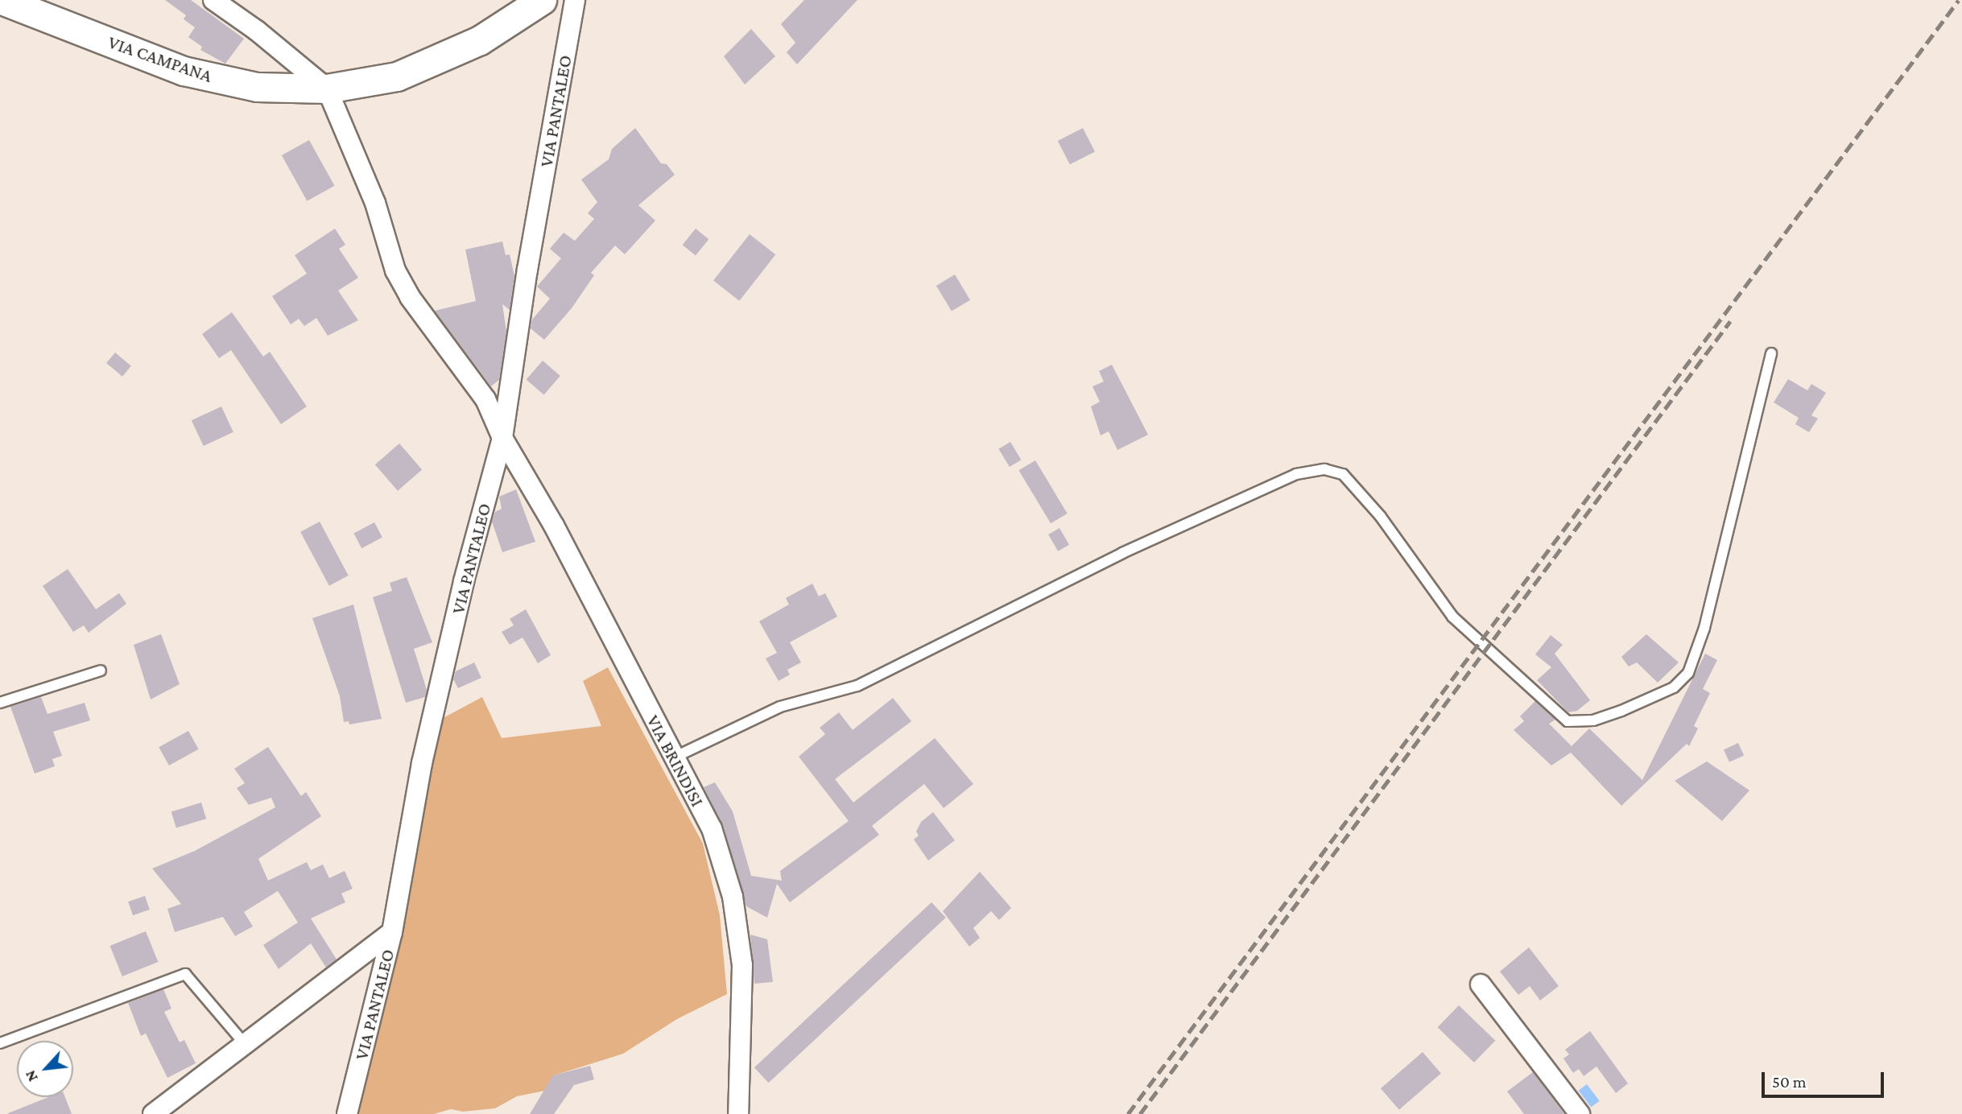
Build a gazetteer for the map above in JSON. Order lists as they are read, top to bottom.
{
  "streets": {
    "main road": ["VIA CAMPANA"],
    "street": ["VIA PANTALEO", "VIA BRINDISI"]
  },
  "crossings": [
    ["VIA CAMPANA", "VIA BRINDISI"],
    ["VIA PANTALEO", "VIA BRINDISI"]
  ],
  "scale_bar": "50 m",
  "north": "bottom left"
}
